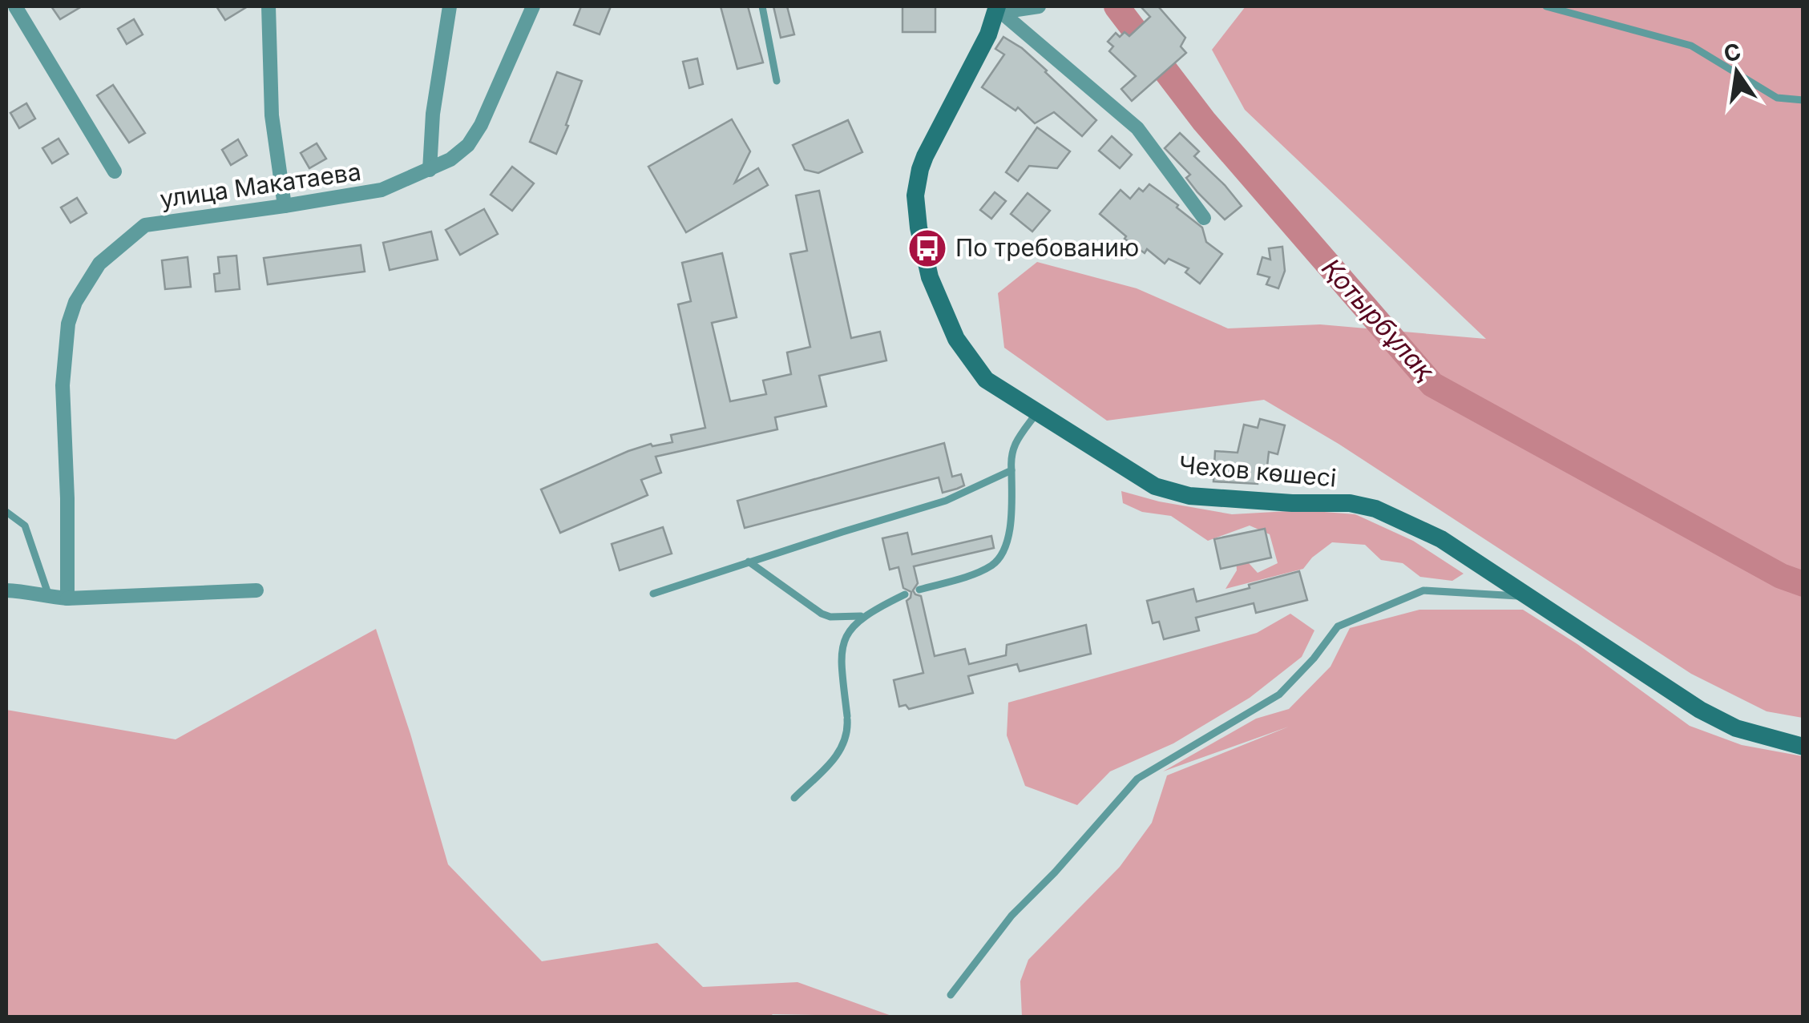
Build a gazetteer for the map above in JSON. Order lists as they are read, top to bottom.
{
  "streets": {
    "main road": ["Чехов көшесі"],
    "street": ["улица Макатаева"]
  },
  "water": ["Қотырбұлақ"],
  "places": {
    "bus stop": ["По требованию"]
  },
  "north": "top"
}
